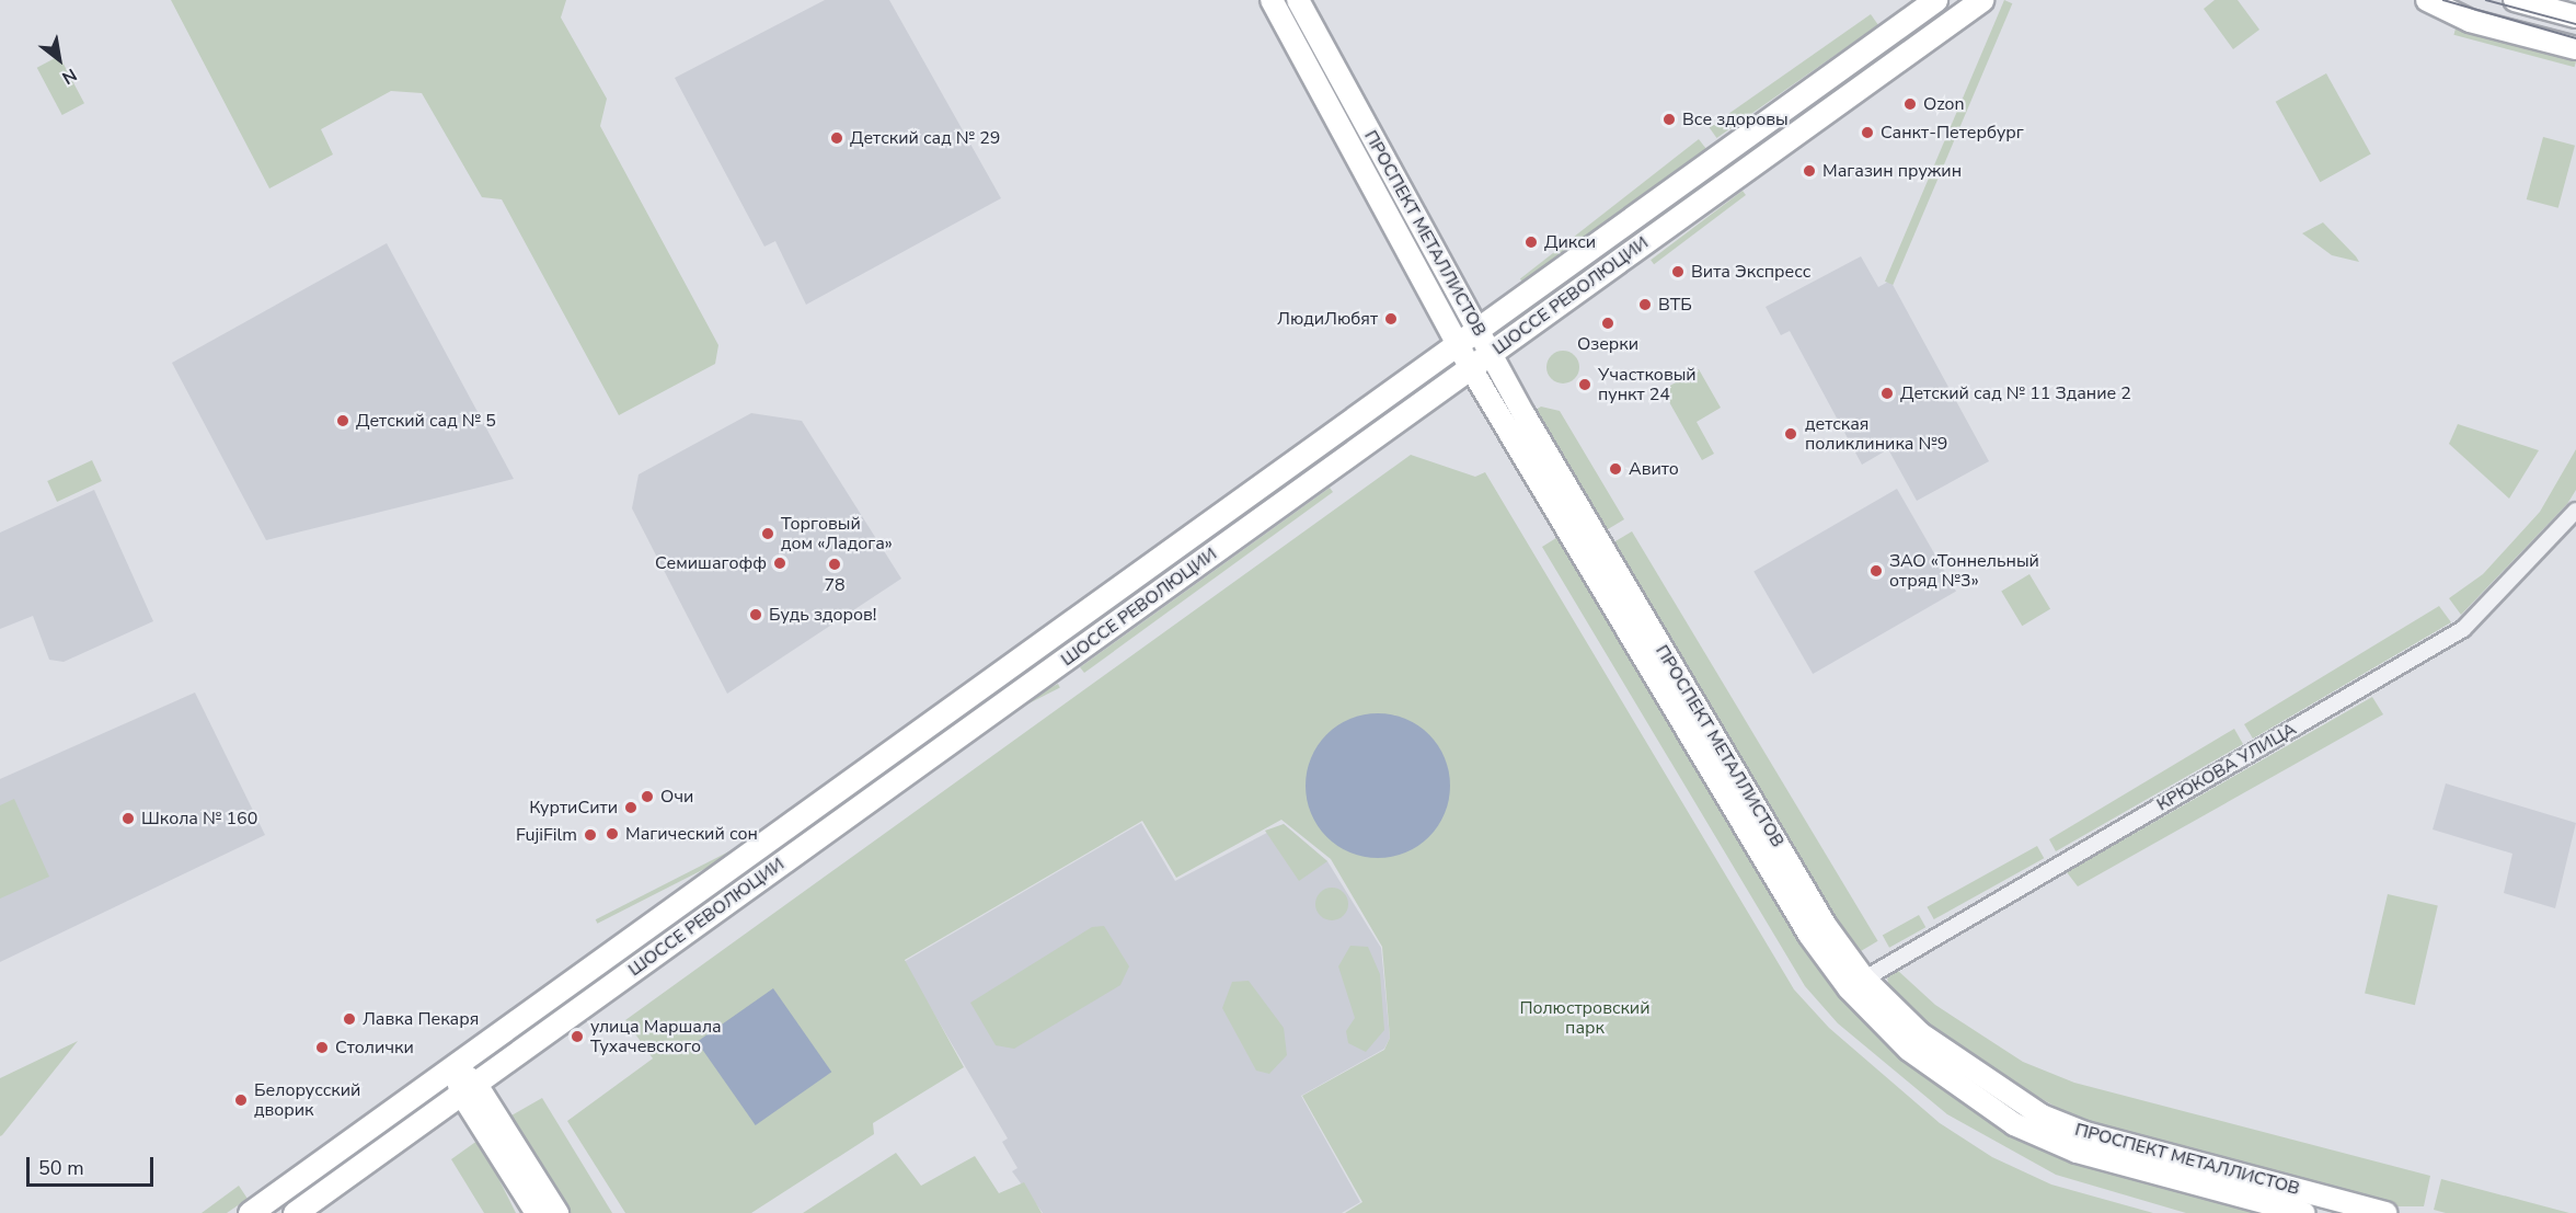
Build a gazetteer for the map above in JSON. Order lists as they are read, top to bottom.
{
  "streets": {
    "main road": ["ШОССЕ РЕВОЛЮЦИИ"],
    "street": ["ПРОСПЕКТ МЕТАЛЛИСТОВ", "КРЮКОВА УЛИЦА"]
  },
  "crossings": [
    ["ПРОСПЕКТ МЕТАЛЛИСТОВ", "ШОССЕ РЕВОЛЮЦИИ"],
    ["ПРОСПЕКТ МЕТАЛЛИСТОВ", "КРЮКОВА УЛИЦА"]
  ],
  "parks": ["Полюстровский парк"],
  "places": [
    "Ozon",
    "Все здоровы",
    "Санкт-Петербург",
    "Детский сад № 29",
    "Магазин пружин",
    "Дикси",
    "Вита Экспресс",
    "ВТБ",
    "ЛюдиЛюбят",
    "Озерки",
    "Участковый пункт 24",
    "Детский сад № 11 Здание 2",
    "Детский сад № 5",
    "детская поликлиника №9",
    "Авито",
    "Торговый дом «Ладога»",
    "Семишагофф",
    "78",
    "ЗАО «Тоннельный отряд №3»",
    "Будь здоров!",
    "Очи",
    "КуртиСити",
    "Школа № 160",
    "Магический сон",
    "FujiFilm",
    "Лавка Пекаря",
    "улица Маршала Тухачевского",
    "Столички",
    "Белорусский дворик"
  ],
  "scale_bar": "50 m",
  "north": "bottom right"
}
